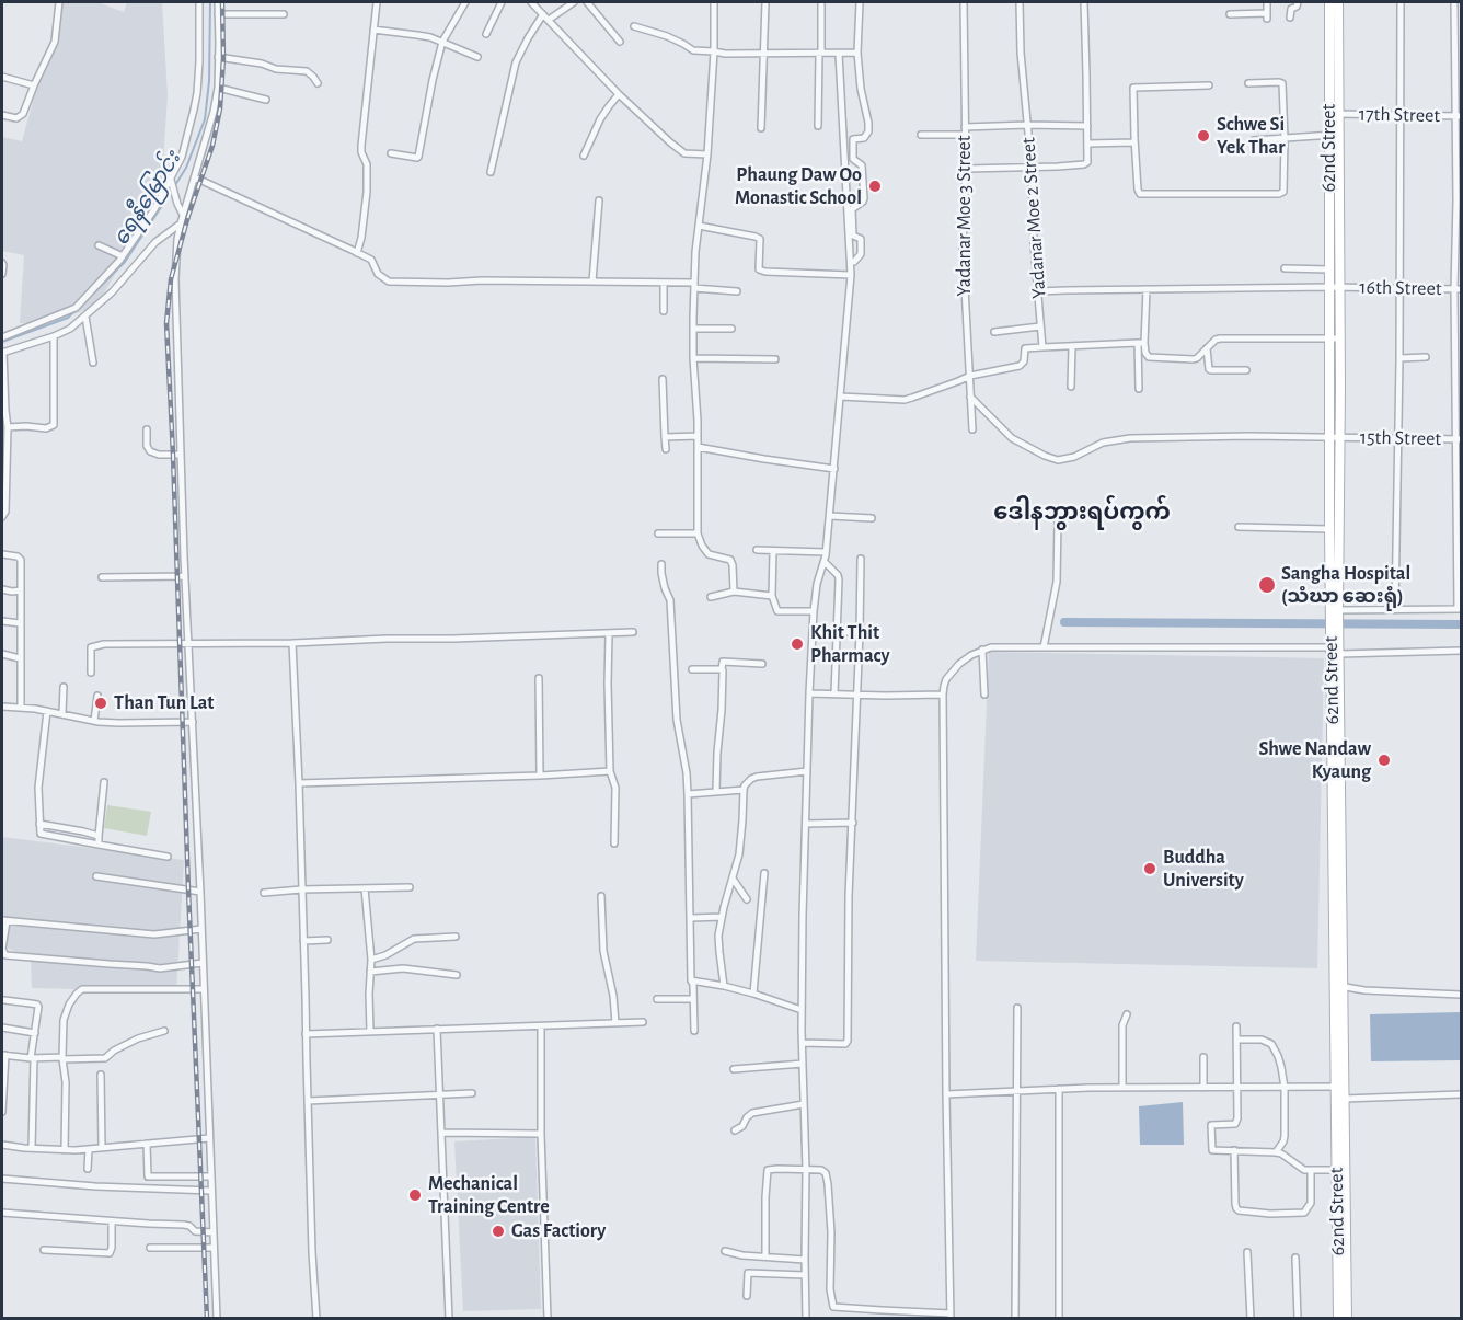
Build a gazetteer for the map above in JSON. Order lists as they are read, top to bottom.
{
  "streets": {
    "main road": ["62nd Street"],
    "street": [
      "17th Street",
      "Yadanar Moe 3 Street",
      "Yadanar Moe 2 Street",
      "16th Street",
      "15th Street"
    ]
  },
  "crossings": [
    ["17th Street", "62nd Street"],
    ["62nd Street", "16th Street"],
    ["62nd Street", "15th Street"],
    ["Yadanar Moe 2 Street", "16th Street"]
  ],
  "districts": ["ဒေါနဘွားရပ်ကွက်"],
  "water": ["ရေနီမြောင်း"],
  "places": [
    "Schwe Si Yek Thar",
    "Phaung Daw Oo Monastic School",
    "Sangha Hospital (သံဃာ ဆေးရုံ)",
    "Khit Thit Pharmacy",
    "Than Tun Lat",
    "Shwe Nandaw Kyaung",
    "Buddha University",
    "Mechanical Training Centre",
    "Gas Factiory"
  ]
}
